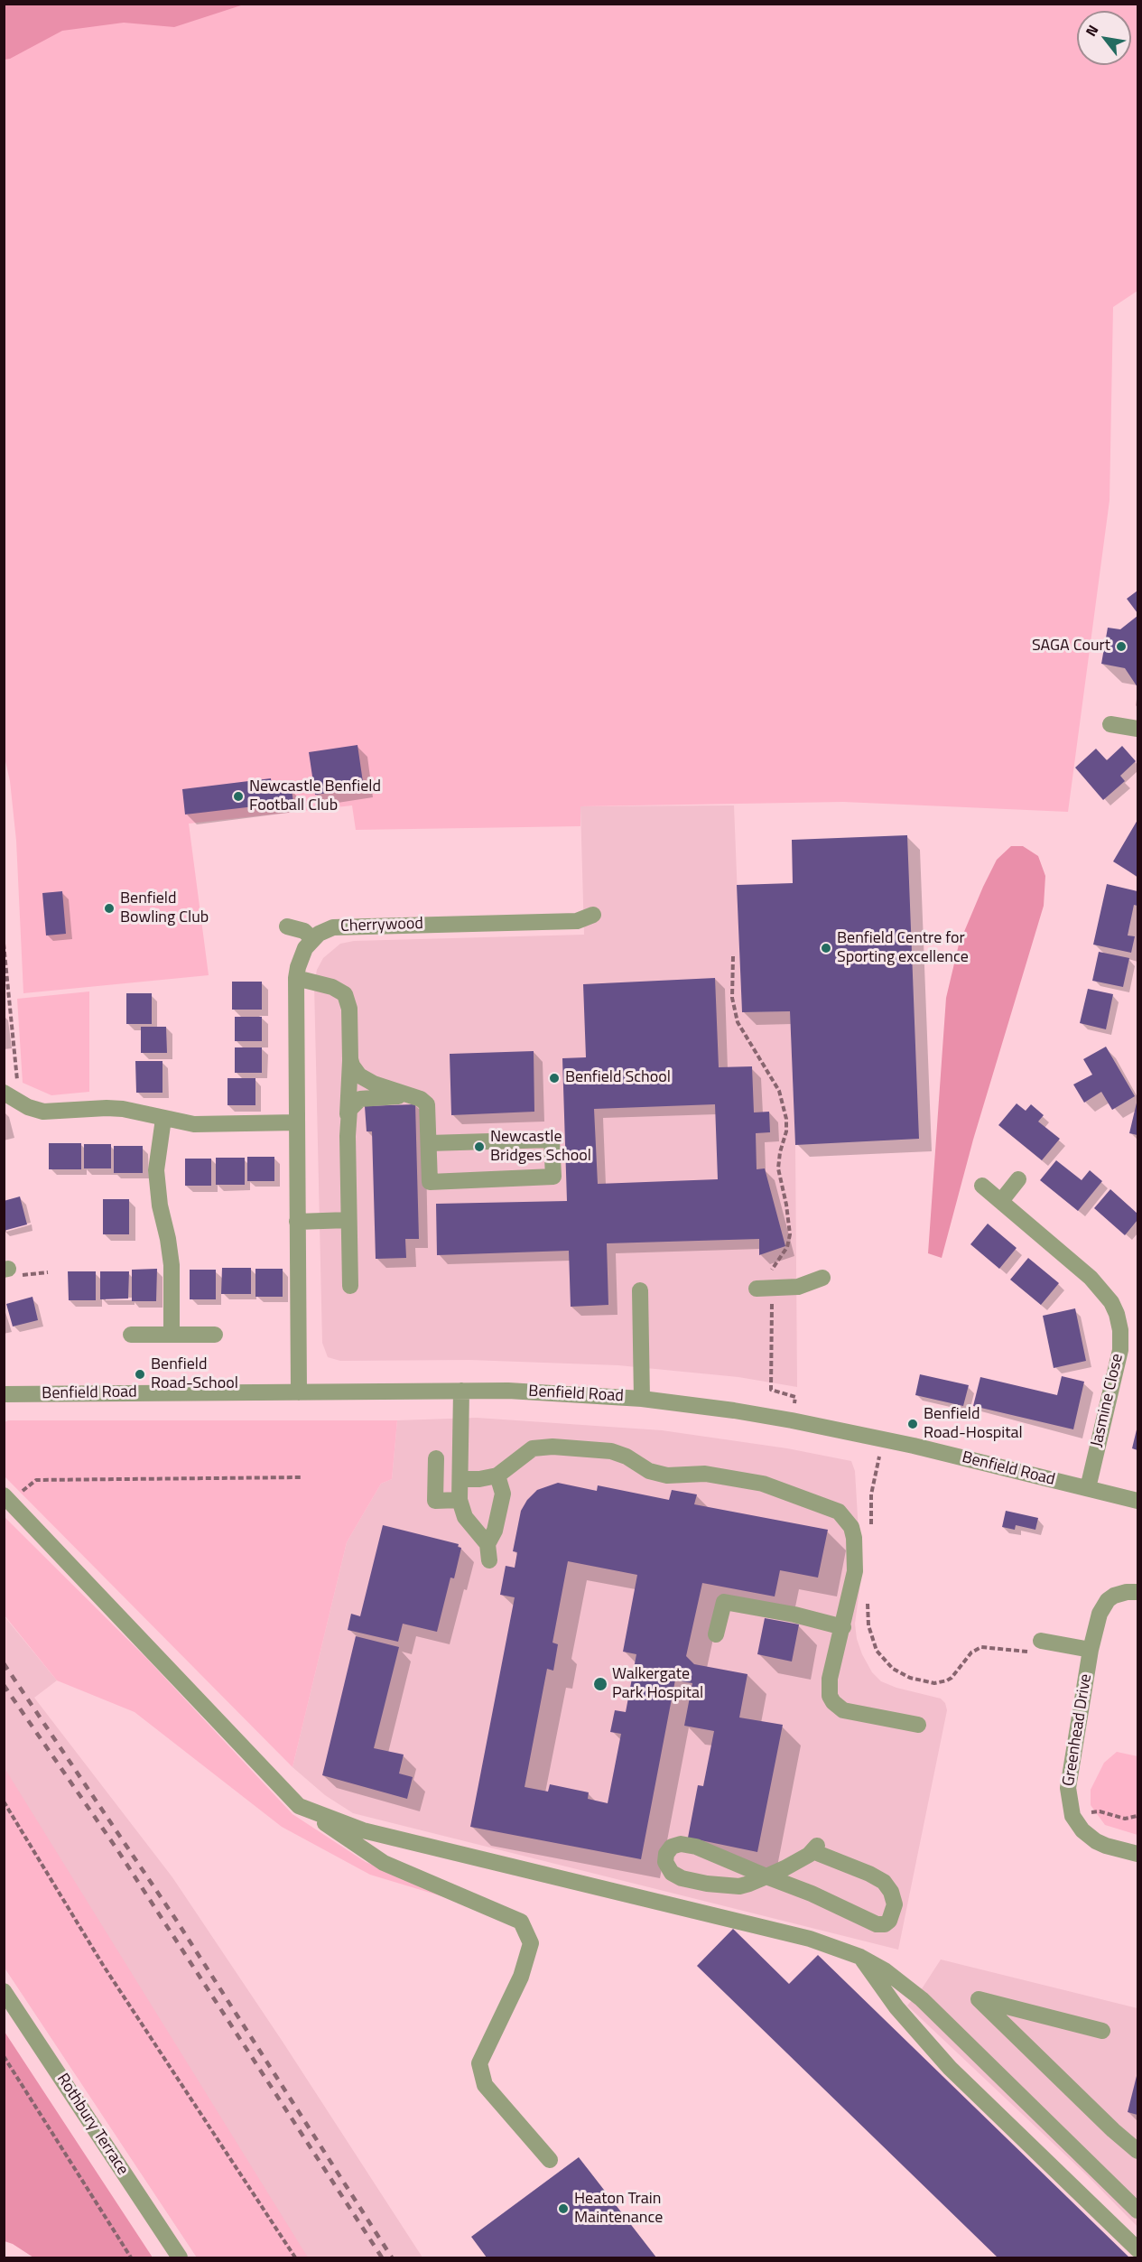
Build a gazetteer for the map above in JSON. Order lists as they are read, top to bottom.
{
  "streets": {
    "street": [
      "Cherrywood",
      "Benfield Road",
      "Jasmine Close",
      "Greenhead Drive",
      "Rothbury Terrace"
    ]
  },
  "crossings": [
    ["Benfield Road", "Jasmine Close"]
  ],
  "places": [
    "SAGA Court",
    "Newcastle Benfield Football Club",
    "Benfield Bowling Club",
    "Benfield Centre for Sporting excellence",
    "Benfield School",
    "Newcastle Bridges School",
    "Benfield Road-School",
    "Benfield Road-Hospital",
    "Walkergate Park Hospital",
    "Heaton Train Maintenance"
  ],
  "north": "top left"
}
